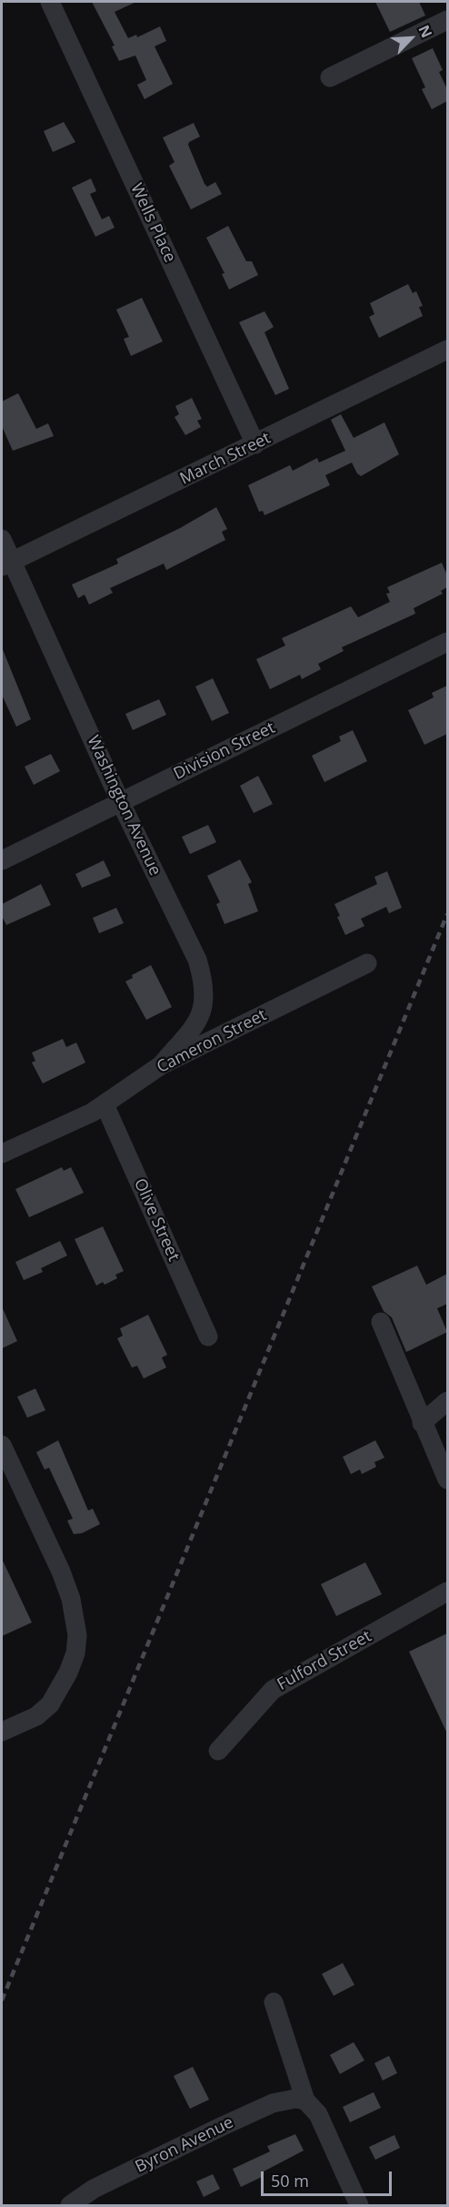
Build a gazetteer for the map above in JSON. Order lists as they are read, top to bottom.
{
  "streets": {
    "street": [
      "Wells Place",
      "March Street",
      "Division Street",
      "Washington Avenue",
      "Cameron Street",
      "Olive Street",
      "Fulford Street",
      "Byron Avenue"
    ]
  },
  "crossings": [
    ["Wells Place", "March Street"],
    ["March Street", "Washington Avenue"],
    ["Division Street", "Washington Avenue"],
    ["Washington Avenue", "Cameron Street"],
    ["Cameron Street", "Olive Street"]
  ],
  "scale_bar": "50 m",
  "north": "top right"
}
